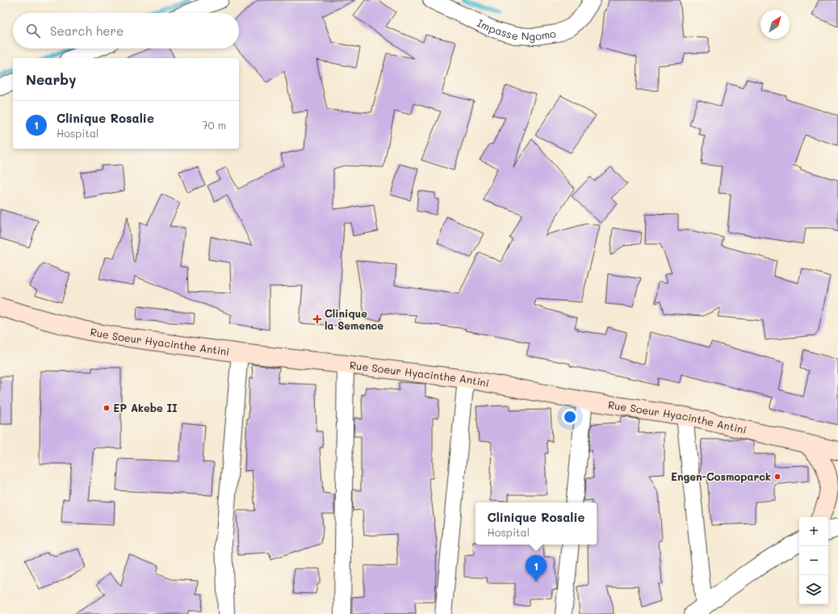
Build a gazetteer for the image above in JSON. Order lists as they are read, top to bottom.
{
  "streets": {
    "main road": ["Rue Soeur Hyacinthe Antini"],
    "street": ["Impasse Ngomo"]
  },
  "places": {
    "health": ["Clinique la Semence"],
    "other": ["EP Akebe II", "Engen-Cosmoparck"]
  },
  "north": "top right",
  "page": {
    "search": "Search here",
    "heading": "Nearby",
    "list": [
      {
        "mark": "1",
        "name": "Clinique Rosalie",
        "note": "Hospital",
        "value": "70 m"
      }
    ],
    "popup": ["Clinique Rosalie", "Hospital"],
    "map_buttons": ["+", "−"],
    "pins": "1"
  }
}
